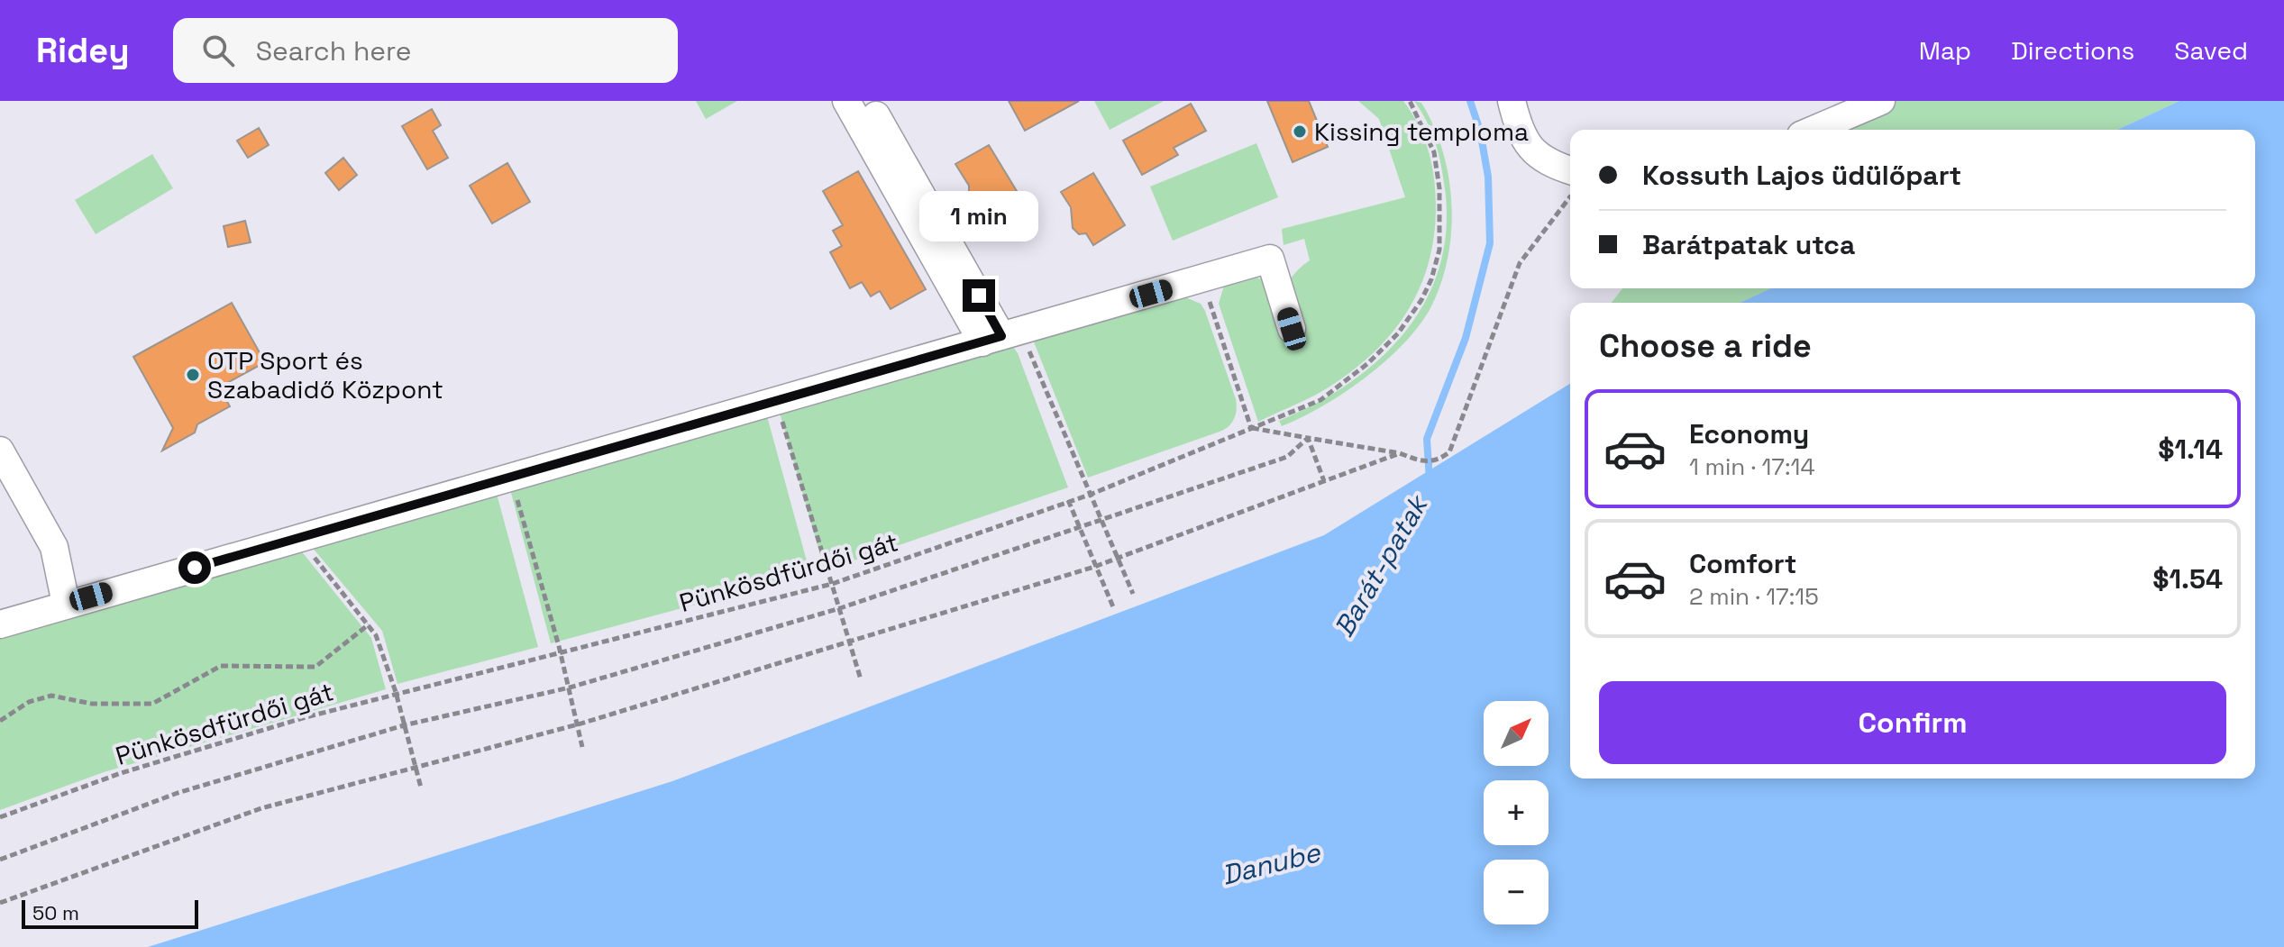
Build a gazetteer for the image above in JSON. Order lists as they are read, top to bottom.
{
  "streets": {
    "path": ["Pünkösdfürdői gát"]
  },
  "water": ["Barát-patak", "Danube"],
  "places": ["Kissing temploma", "OTP Sport és Szabadidő Központ"],
  "scale_bar": "50 m",
  "north": "top right",
  "page": {
    "header": "Ridey",
    "search": "Search here",
    "nav": ["Map", "Directions", "Saved"],
    "banner": ["Kossuth Lajos üdülőpart", "Barátpatak utca"],
    "bubble": "1 min",
    "heading": "Choose a ride",
    "list": [
      {
        "name": "Economy",
        "note": "1 min · 17:14",
        "value": "$1.14"
      },
      {
        "name": "Comfort",
        "note": "2 min · 17:15",
        "value": "$1.54"
      }
    ],
    "buttons": "Confirm",
    "map_buttons": ["+", "−"],
    "scale": "50 m"
  }
}
